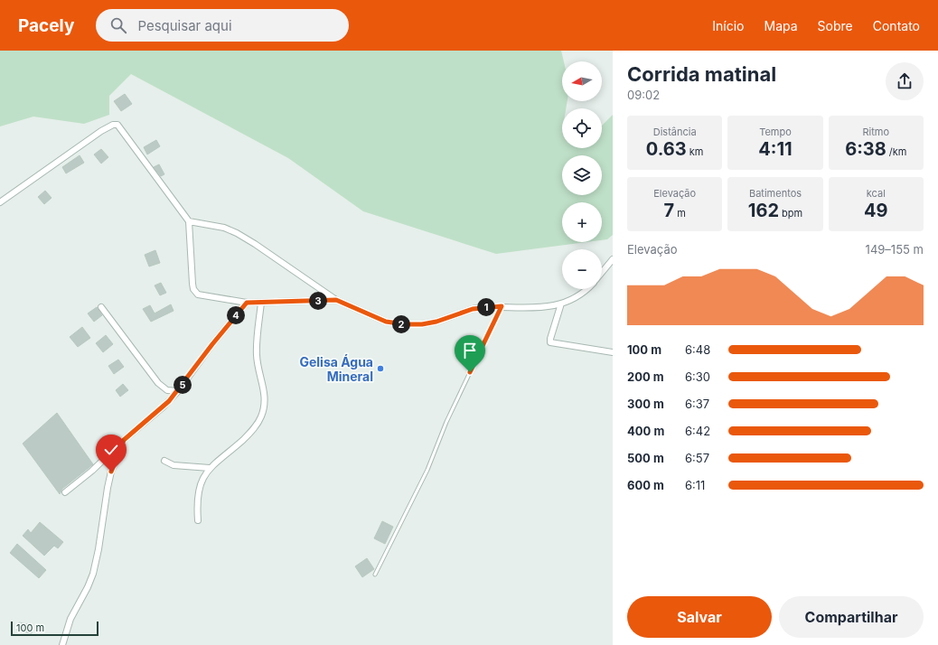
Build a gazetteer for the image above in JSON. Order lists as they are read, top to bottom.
{
  "places": ["Gelisa Água Mineral"],
  "scale_bar": "100 m",
  "north": "left",
  "page": {
    "header": "Pacely",
    "search": "Pesquisar aqui",
    "nav": [
      "Início",
      "Mapa",
      "Sobre",
      "Contato"
    ],
    "heading": ["Corrida matinal", "09:02"],
    "map_buttons": ["+", "−"],
    "stats": [
      ["Distância", "0.63 km"],
      ["Tempo", "4:11"],
      ["Ritmo", "6:38 /km"],
      ["Elevação", "7 m"],
      ["Batimentos", "162 bpm"],
      ["kcal", "49"]
    ],
    "chart": ["Elevação", "149–155 m"],
    "pins": [
      "3",
      "1",
      "4",
      "2",
      "5"
    ],
    "list": [
      {
        "name": "100 m",
        "note": "6:48"
      },
      {
        "name": "200 m",
        "note": "6:30"
      },
      {
        "name": "300 m",
        "note": "6:37"
      },
      {
        "name": "400 m",
        "note": "6:42"
      },
      {
        "name": "500 m",
        "note": "6:57"
      },
      {
        "name": "600 m",
        "note": "6:11"
      }
    ],
    "buttons": ["Salvar", "Compartilhar"],
    "scale": "100 m"
  }
}
